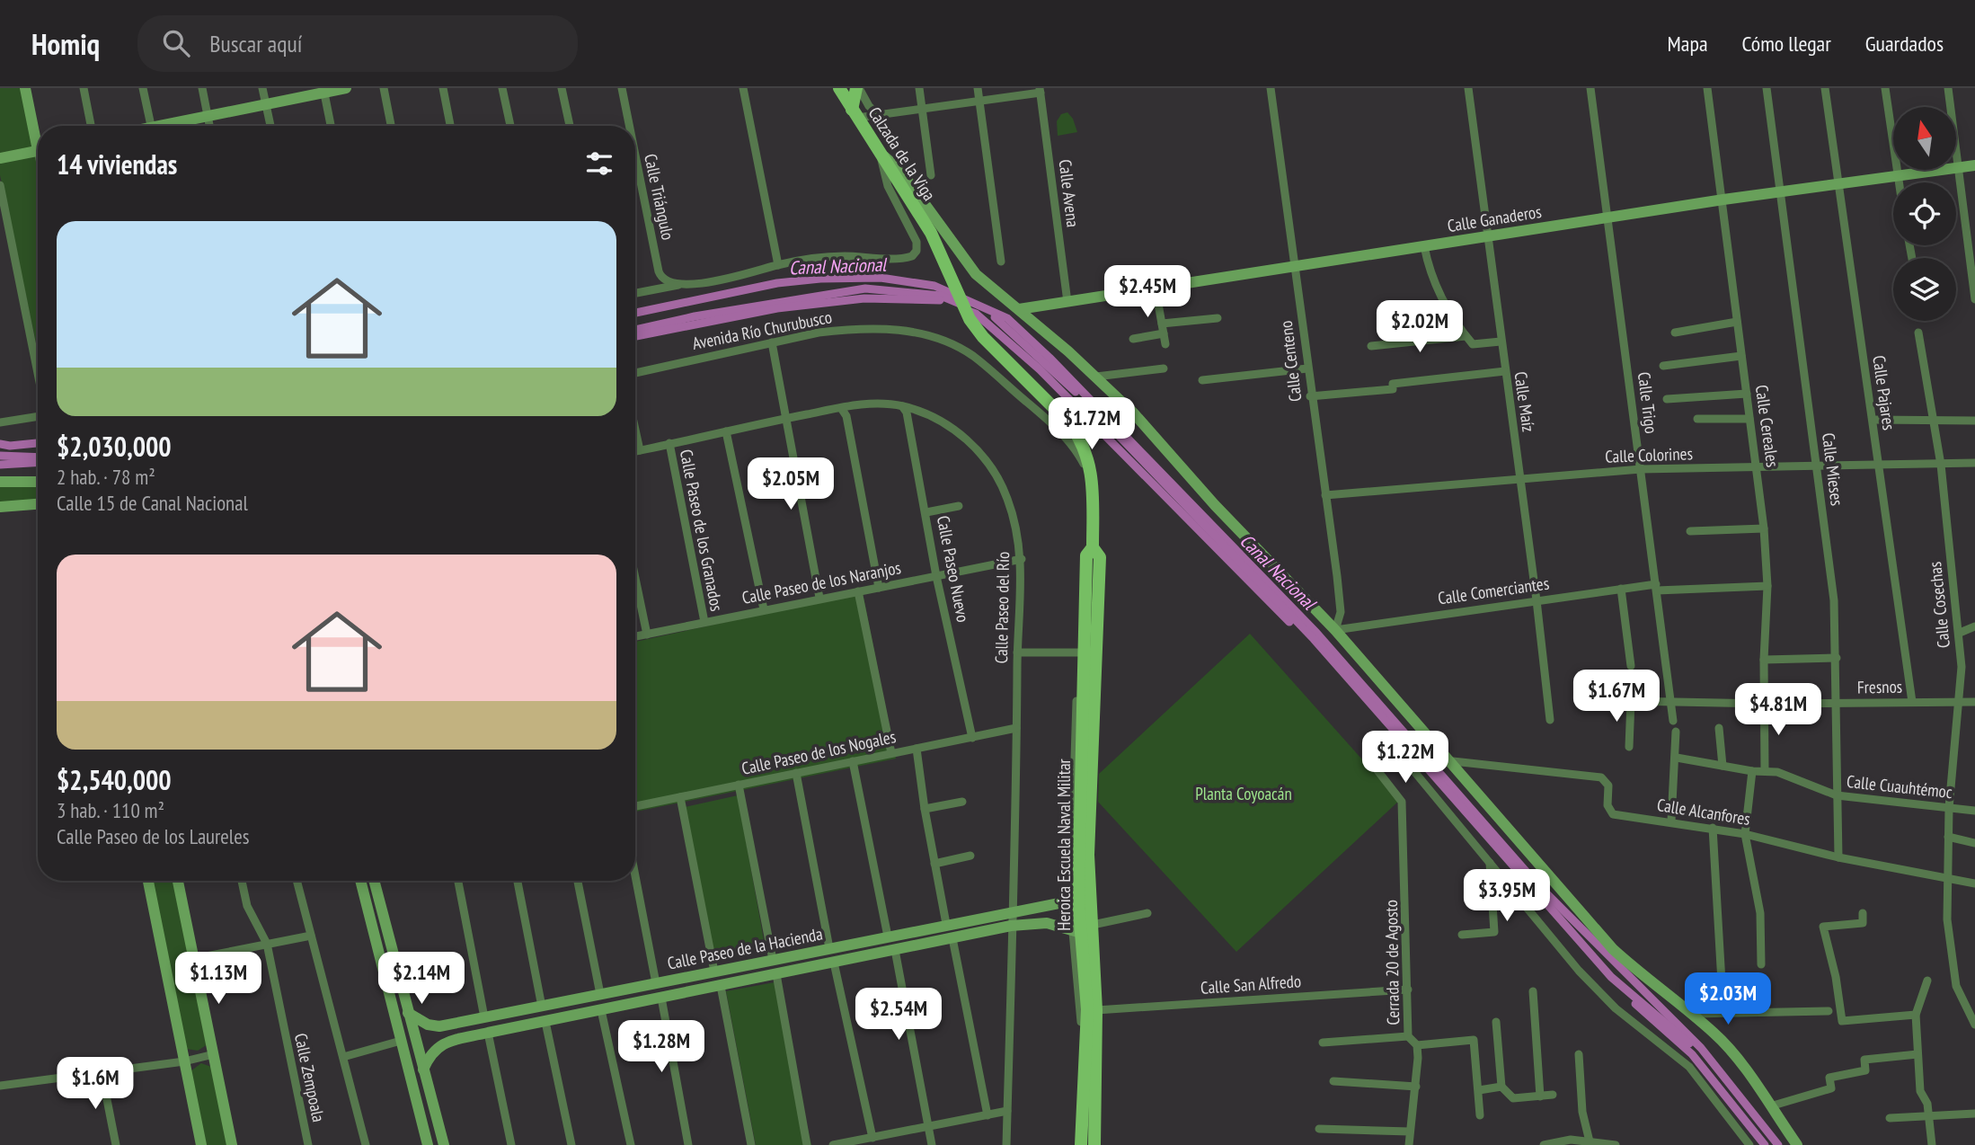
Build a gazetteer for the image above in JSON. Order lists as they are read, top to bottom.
{
  "streets": {
    "main road": ["Calzada de la Viga", "Heroica Escuela Naval Militar"],
    "street": [
      "Calle Avena",
      "Calle Triángulo",
      "Calle Ganaderos",
      "Avenida Río Churubusco",
      "Calle Centeno",
      "Calle Pajares",
      "Calle Maíz",
      "Calle Trigo",
      "Calle Cereales",
      "Calle Colorines",
      "Calle Mieses",
      "Calle Paseo de los Granados",
      "Calle Paseo Nuevo",
      "Calle Paseo de los Naranjos",
      "Calle Comerciantes",
      "Calle Cosechas",
      "Calle Paseo del Río",
      "Fresnos",
      "Calle Paseo de los Nogales",
      "Calle Cuauhtémoc",
      "Calle Alcanfores",
      "Calle Paseo de la Hacienda",
      "Cerrada 20 de Agosto",
      "Calle San Alfredo",
      "Calle Zempoala"
    ]
  },
  "crossings": [
    ["Calzada de la Viga", "Heroica Escuela Naval Militar"],
    ["Calle Avena", "Calle Ganaderos"],
    ["Calle Ganaderos", "Calle Centeno"],
    ["Calle Ganaderos", "Calle Pajares"],
    ["Calle Ganaderos", "Calle Maíz"],
    ["Calle Ganaderos", "Calle Trigo"],
    ["Calle Ganaderos", "Calle Cereales"],
    ["Calle Ganaderos", "Calle Mieses"],
    ["Avenida Río Churubusco", "Heroica Escuela Naval Militar"],
    ["Calle Centeno", "Calle Colorines"],
    ["Calle Centeno", "Calle Comerciantes"],
    ["Calle Pajares", "Calle Colorines"],
    ["Calle Pajares", "Fresnos"],
    ["Calle Maíz", "Calle Colorines"],
    ["Calle Maíz", "Calle Comerciantes"],
    ["Calle Trigo", "Calle Colorines"],
    ["Calle Trigo", "Calle Comerciantes"],
    ["Calle Trigo", "Fresnos"],
    ["Calle Cereales", "Calle Colorines"],
    ["Calle Cereales", "Calle Comerciantes"],
    ["Calle Cereales", "Fresnos"],
    ["Calle Cereales", "Calle Cuauhtémoc"],
    ["Calle Colorines", "Calle Mieses"],
    ["Calle Colorines", "Calle Cosechas"],
    ["Calle Mieses", "Fresnos"],
    ["Calle Mieses", "Calle Cuauhtémoc"],
    ["Calle Mieses", "Calle Alcanfores"],
    ["Calle Paseo de los Granados", "Calle Paseo de los Naranjos"],
    ["Calle Paseo de los Granados", "Calle Paseo del Río"],
    ["Calle Paseo Nuevo", "Calle Paseo de los Naranjos"],
    ["Calle Paseo Nuevo", "Calle Paseo del Río"],
    ["Calle Paseo Nuevo", "Calle Paseo de los Nogales"],
    ["Calle Paseo de los Naranjos", "Calle Paseo del Río"],
    ["Calle Cosechas", "Fresnos"],
    ["Calle Cosechas", "Calle Cuauhtémoc"],
    ["Calle Cosechas", "Calle Alcanfores"],
    ["Calle Paseo del Río", "Calle Paseo de los Nogales"],
    ["Calle Paseo del Río", "Calle Paseo de la Hacienda"],
    ["Heroica Escuela Naval Militar", "Calle Paseo de la Hacienda"],
    ["Heroica Escuela Naval Militar", "Calle San Alfredo"],
    ["Cerrada 20 de Agosto", "Calle San Alfredo"]
  ],
  "water": ["Canal Nacional"],
  "parks": ["Planta Coyoacán"],
  "north": "top",
  "page": {
    "header": "Homiq",
    "search": "Buscar aquí",
    "nav": ["Mapa", "Cómo llegar", "Guardados"],
    "heading": "14 viviendas",
    "list": [
      {
        "name": "$2,030,000",
        "note": "2 hab. · 78 m² · Calle 15 de Canal Nacional"
      },
      {
        "name": "$2,540,000",
        "note": "3 hab. · 110 m² · Calle Paseo de los Laureles"
      }
    ],
    "price": [
      "$2.45M",
      "$2.02M",
      "$1.72M",
      "$2.05M",
      "$1.67M",
      "$4.81M",
      "$1.22M",
      "$3.95M",
      "$1.13M",
      "$2.14M",
      "$2.03M",
      "$2.54M",
      "$1.28M",
      "$1.6M"
    ]
  }
}
